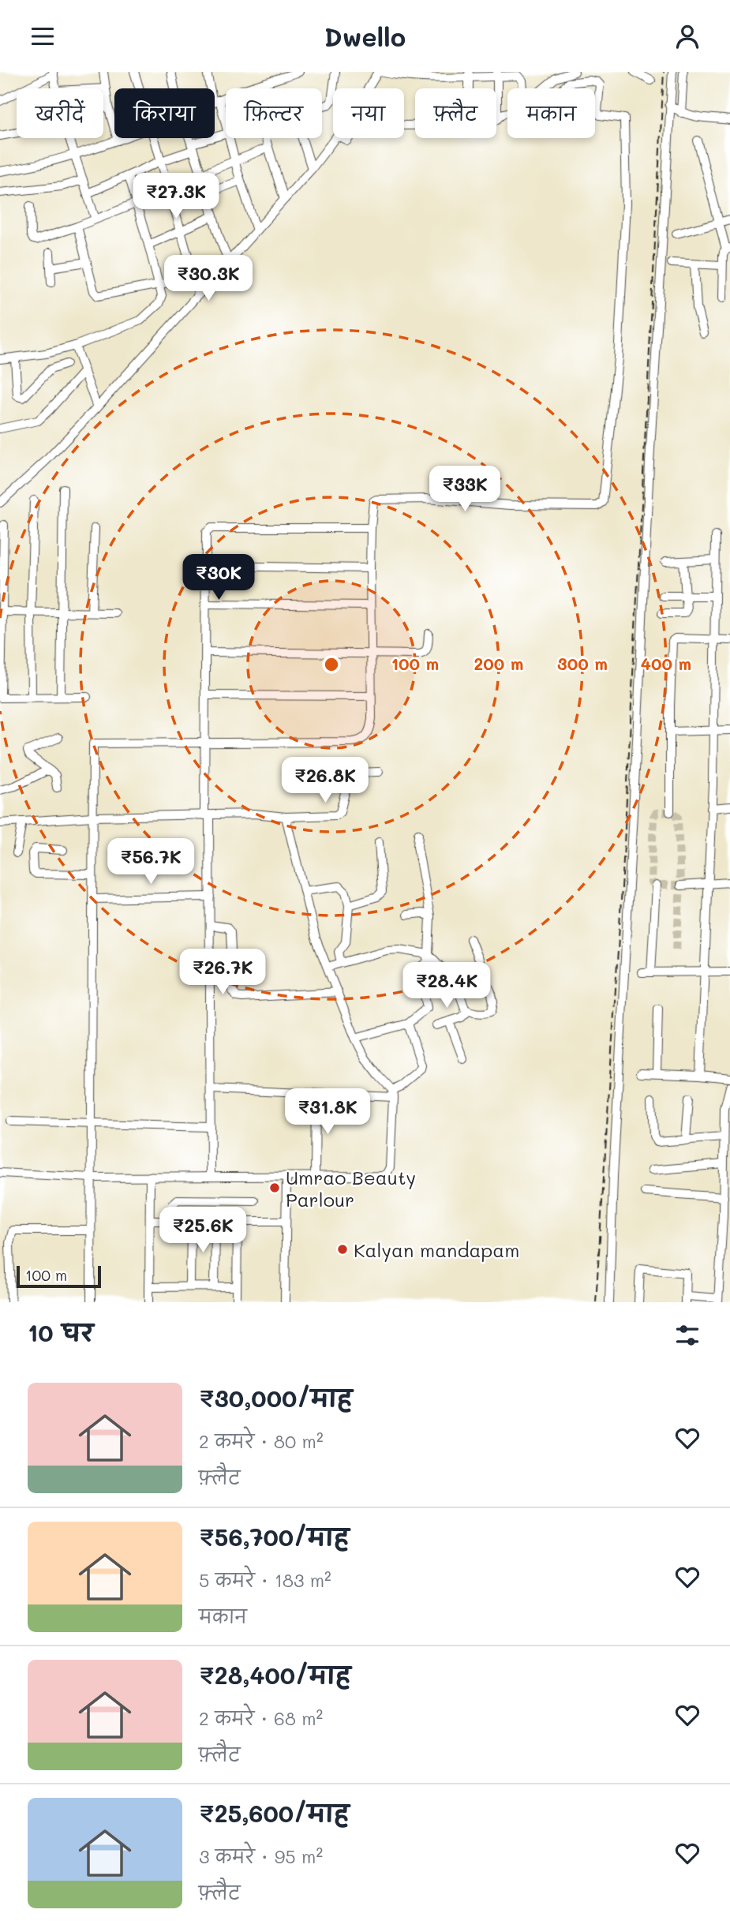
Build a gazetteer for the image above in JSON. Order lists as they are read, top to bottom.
{
  "places": ["Umrao Beauty Parlour", "Kalyan mandapam"],
  "scale_bar": "100 m",
  "page": {
    "header": "Dwello",
    "chip": [
      "खरीदें",
      "किराया",
      "फ़िल्टर",
      "नया",
      "फ़्लैट",
      "मकान"
    ],
    "price": [
      "₹27.3K",
      "₹30.3K",
      "₹33K",
      "₹30K",
      "₹26.8K",
      "₹56.7K",
      "₹26.7K",
      "₹28.4K",
      "₹31.8K",
      "₹25.6K"
    ],
    "scale": "100 m",
    "heading": "10 घर",
    "list": [
      {
        "name": "₹30,000/माह",
        "note": "2 कमरे · 80 m² · फ़्लैट"
      },
      {
        "name": "₹56,700/माह",
        "note": "5 कमरे · 183 m² · मकान"
      },
      {
        "name": "₹28,400/माह",
        "note": "2 कमरे · 68 m² · फ़्लैट"
      },
      {
        "name": "₹25,600/माह",
        "note": "3 कमरे · 95 m² · फ़्लैट"
      }
    ]
  },
  "rings": [
    "100 m",
    "200 m",
    "300 m",
    "400 m"
  ]
}
